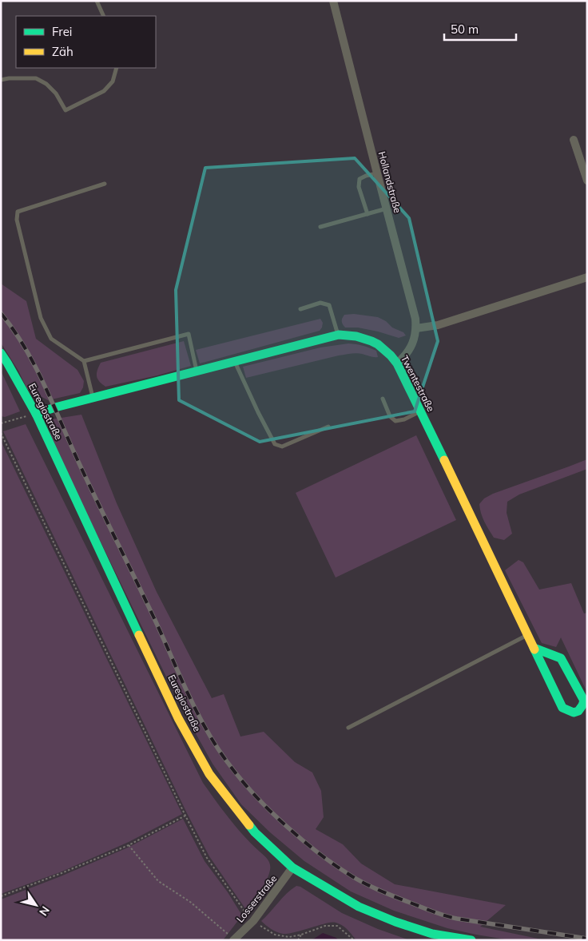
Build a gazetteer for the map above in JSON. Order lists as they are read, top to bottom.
{
  "streets": {
    "street": [
      "Hollandstraße",
      "Twentestraße",
      "Euregiostraße",
      "Losserstraße"
    ]
  },
  "crossings": [
    ["Hollandstraße", "Twentestraße"],
    ["Twentestraße", "Euregiostraße"],
    ["Euregiostraße", "Losserstraße"]
  ],
  "legend": ["Frei", "Zäh"],
  "scale_bar": "50 m",
  "north": "bottom right"
}
